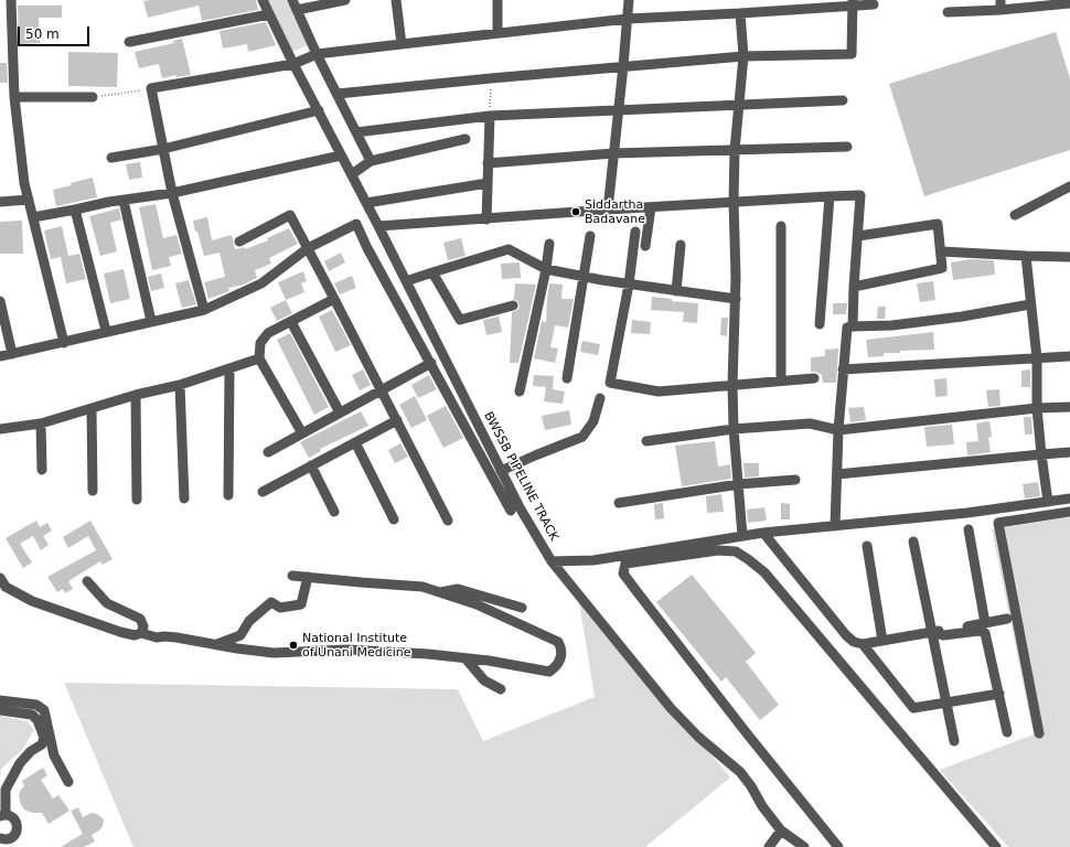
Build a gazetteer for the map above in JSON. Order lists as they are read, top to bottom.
{
  "streets": {
    "street": ["BWSSB PIPELINE TRACK"]
  },
  "places": ["Siddartha Badavane", "National Institute of Unani Medicine"],
  "scale_bar": "50 m"
}
